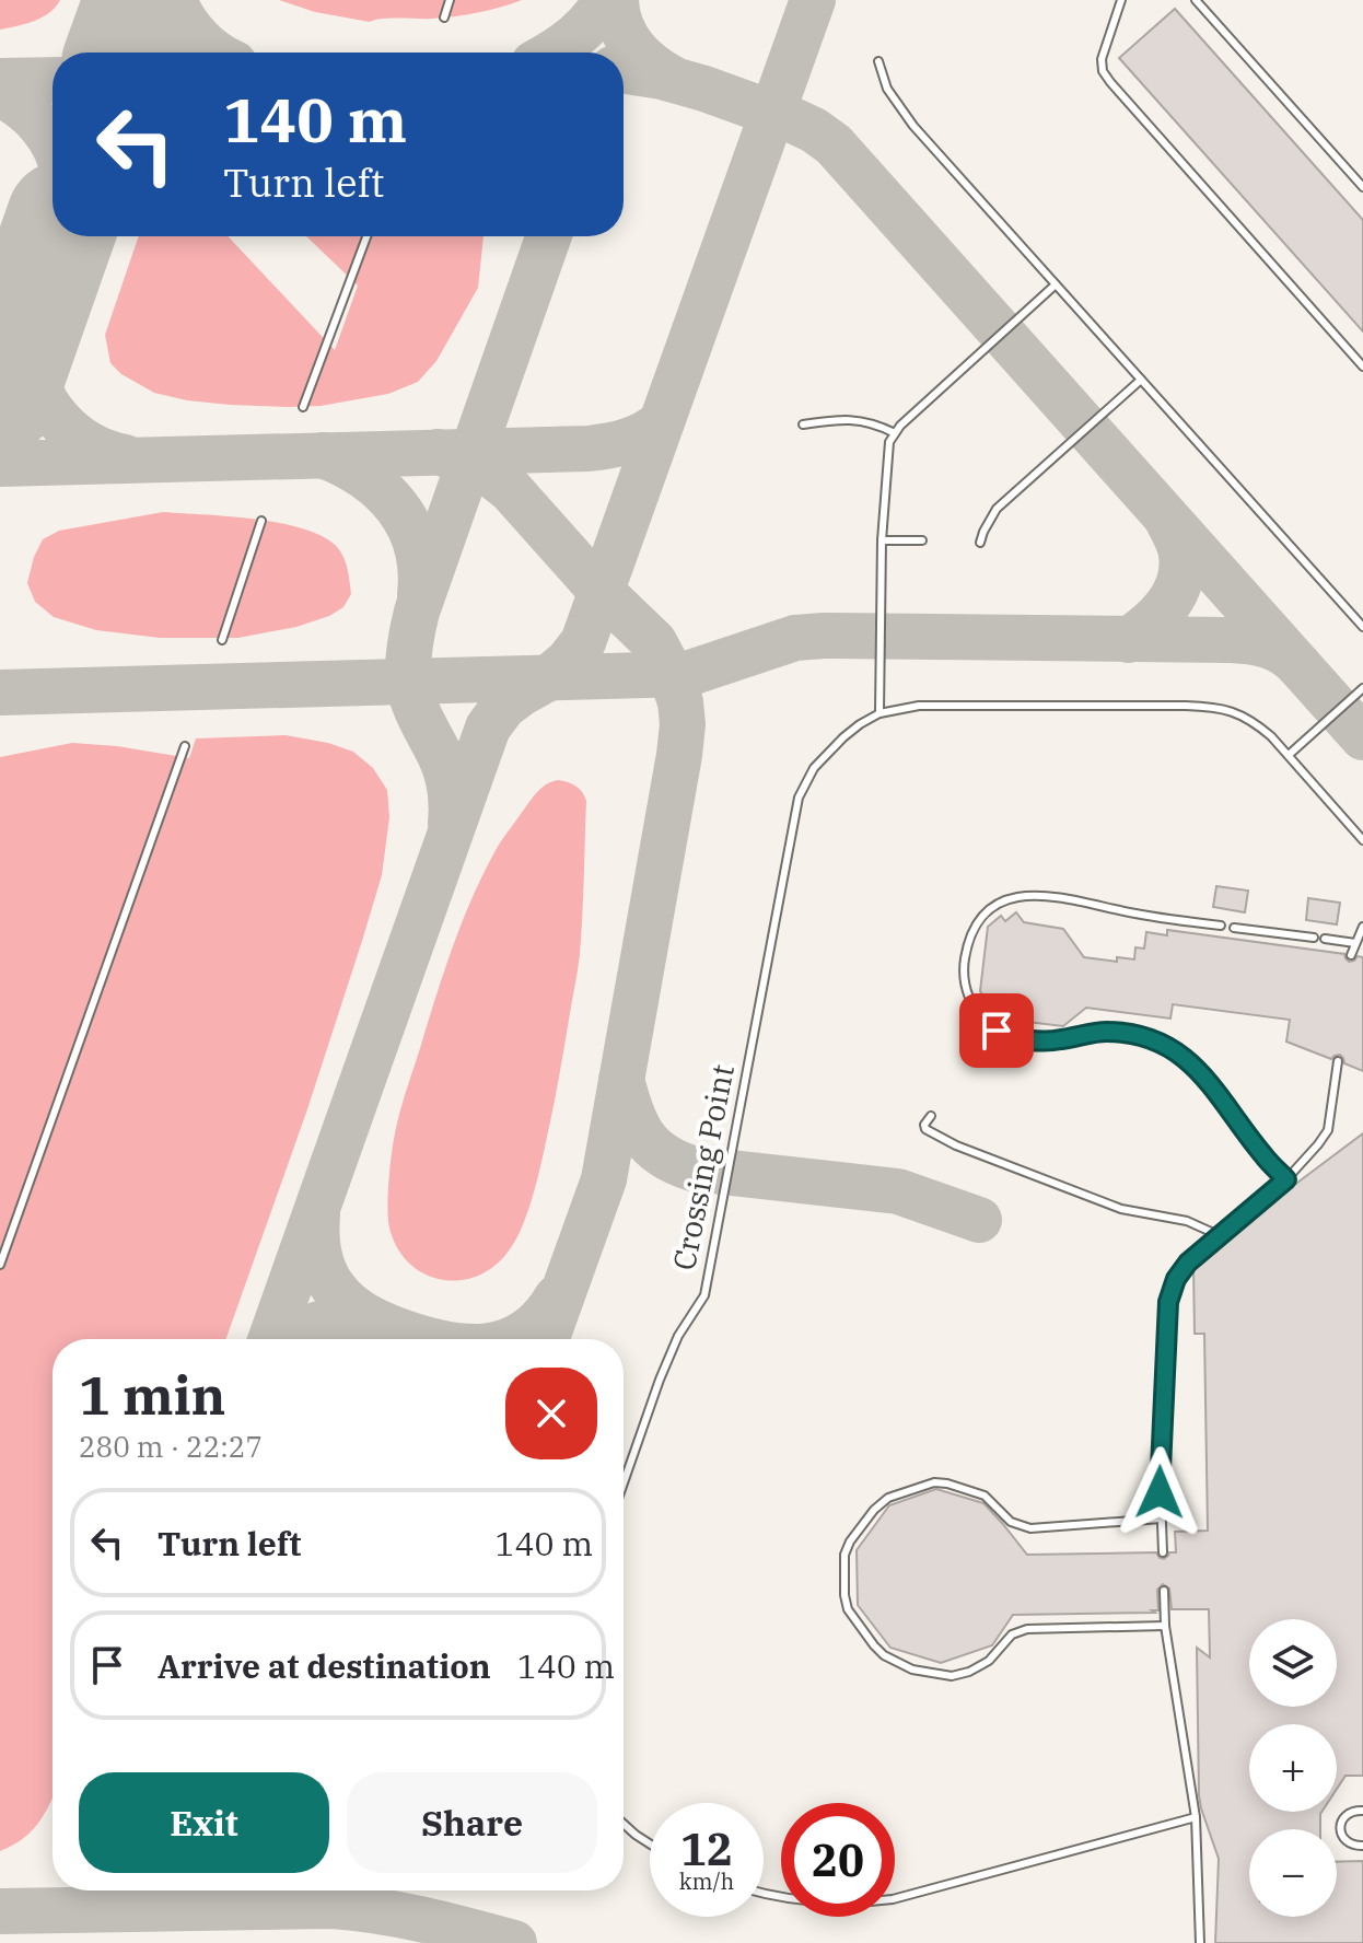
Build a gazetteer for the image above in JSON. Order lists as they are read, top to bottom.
{
  "streets": {
    "lane": ["Crossing Point"]
  },
  "page": {
    "turn": ["140 m", "Turn left"],
    "heading": ["1 min", "280 m · 22:27"],
    "list": [
      {
        "name": "Turn left",
        "value": "140 m"
      },
      {
        "name": "Arrive at destination",
        "value": "140 m"
      }
    ],
    "map_buttons": ["+", "−"],
    "buttons": ["Exit", "Share"],
    "speed": "12 km/h",
    "limit": "20"
  }
}
